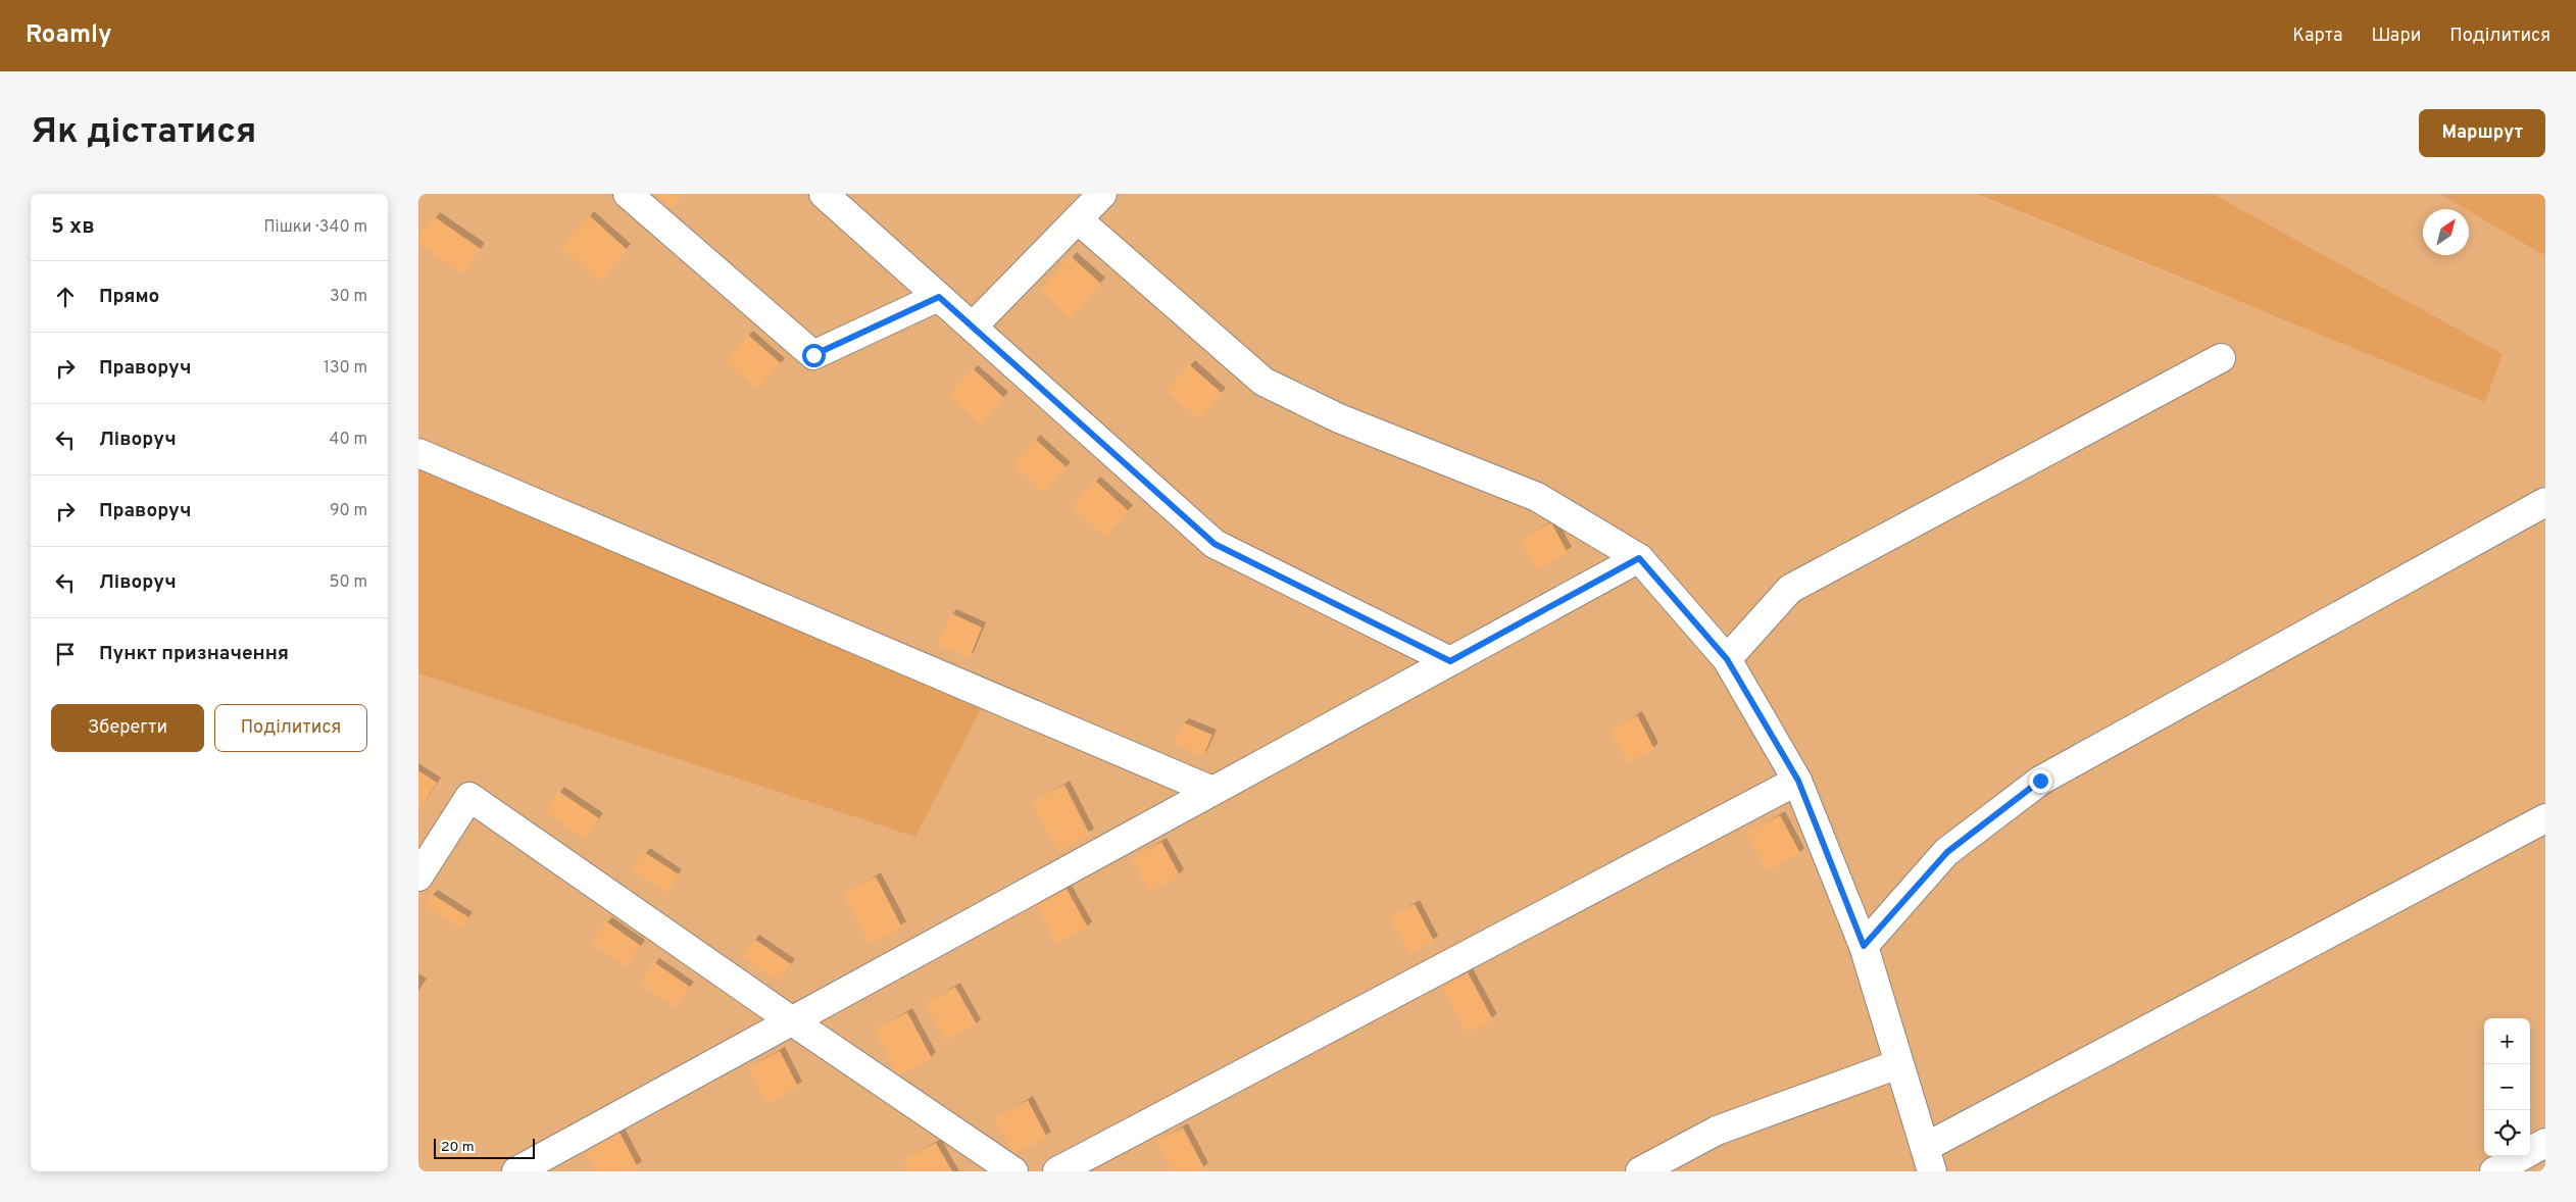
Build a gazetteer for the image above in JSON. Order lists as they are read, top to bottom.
{
  "scale_bar": "20 m",
  "north": "top right",
  "page": {
    "header": "Roamly",
    "nav": ["Карта", "Шари", "Поділитися"],
    "buttons": [
      "Маршрут",
      ["Зберегти", "Поділитися"]
    ],
    "title": "Як дістатися",
    "heading": ["5 хв", "Пішки · 340 m"],
    "list": [
      ["Прямо", "30 m"],
      ["Праворуч", "130 m"],
      ["Ліворуч", "40 m"],
      ["Праворуч", "90 m"],
      ["Ліворуч", "50 m"],
      "Пункт призначення"
    ],
    "map_buttons": ["+", "−"],
    "scale": "20 m"
  }
}
